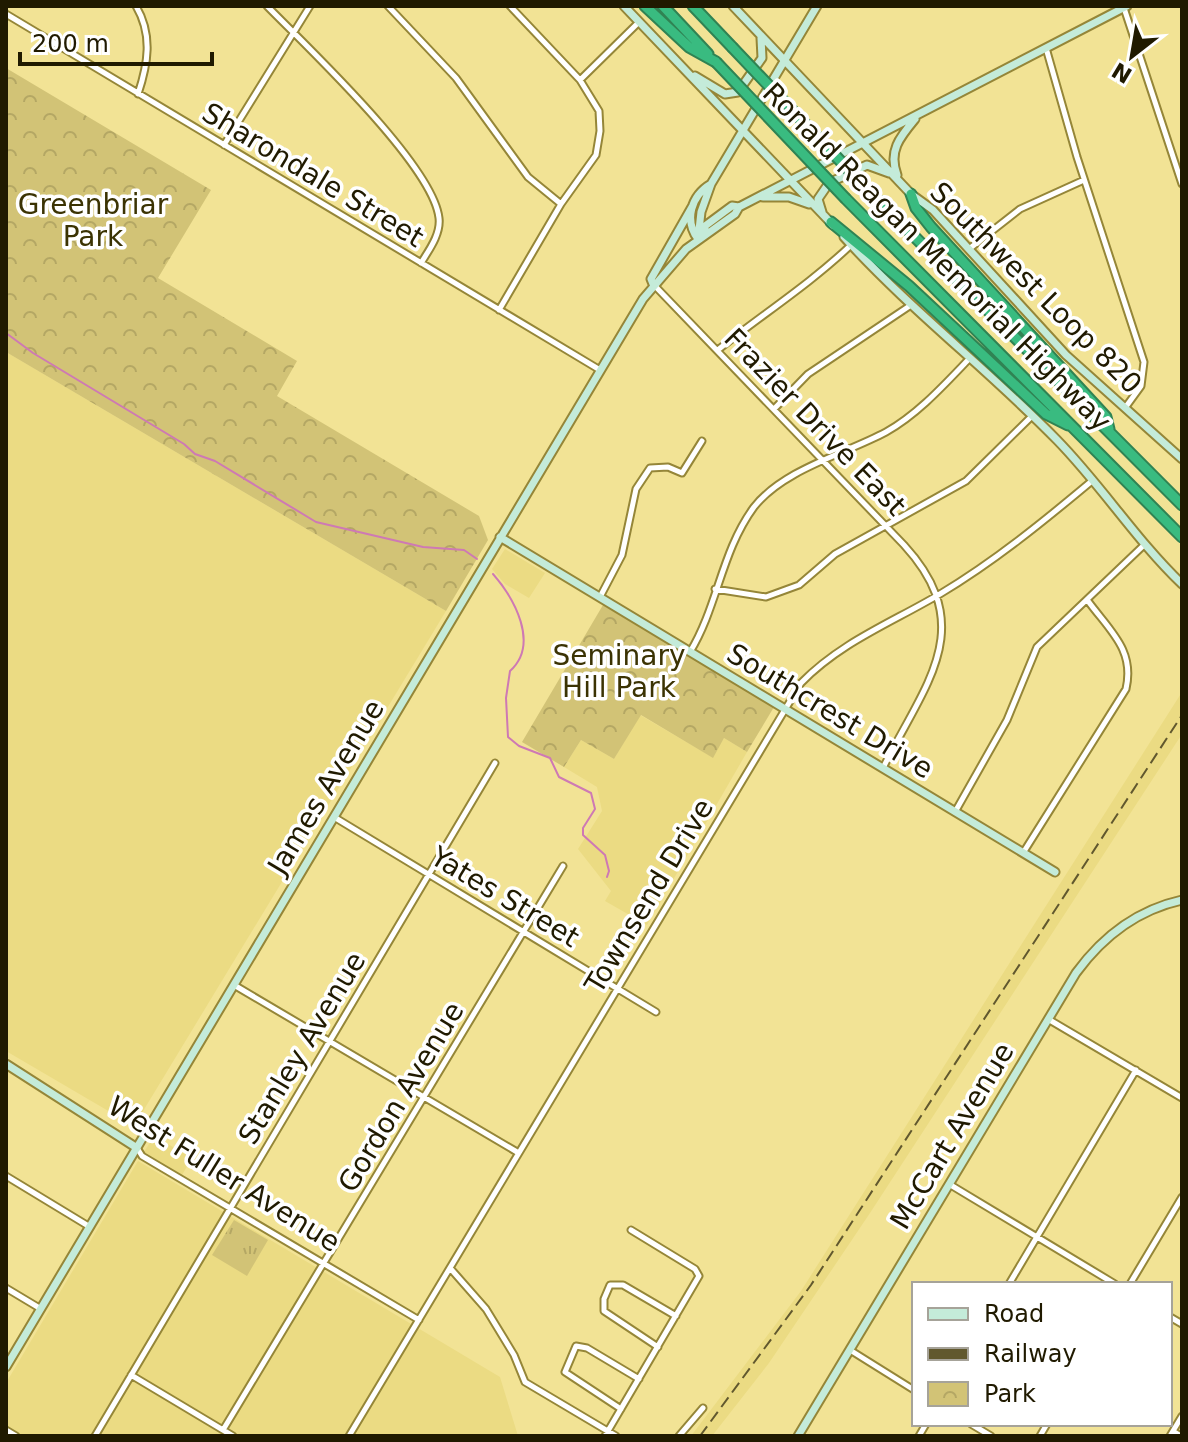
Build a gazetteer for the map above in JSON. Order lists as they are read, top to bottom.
{
  "streets": {
    "highway": ["Ronald Reagan Memorial Highway"],
    "main road": [
      "Southwest Loop 820",
      "Southcrest Drive",
      "James Avenue",
      "McCart Avenue",
      "West Fuller Avenue"
    ],
    "street": [
      "Sharondale Street",
      "Frazier Drive East",
      "Townsend Drive",
      "Yates Street",
      "Stanley Avenue",
      "Gordon Avenue"
    ]
  },
  "crossings": [
    ["Sharondale Street", "James Avenue"],
    ["Southwest Loop 820", "James Avenue"],
    ["Frazier Drive East", "James Avenue"],
    ["Frazier Drive East", "Townsend Drive"],
    ["Southcrest Drive", "James Avenue"],
    ["Southcrest Drive", "Townsend Drive"],
    ["James Avenue", "Yates Street"],
    ["James Avenue", "West Fuller Avenue"],
    ["Townsend Drive", "Yates Street"],
    ["Townsend Drive", "West Fuller Avenue"],
    ["Yates Street", "Stanley Avenue"],
    ["Yates Street", "Gordon Avenue"],
    ["Stanley Avenue", "West Fuller Avenue"],
    ["Gordon Avenue", "West Fuller Avenue"]
  ],
  "parks": ["Greenbriar Park", "Seminary Hill Park"],
  "legend": ["Road", "Railway", "Park"],
  "scale_bar": "200 m",
  "north": "bottom left"
}
